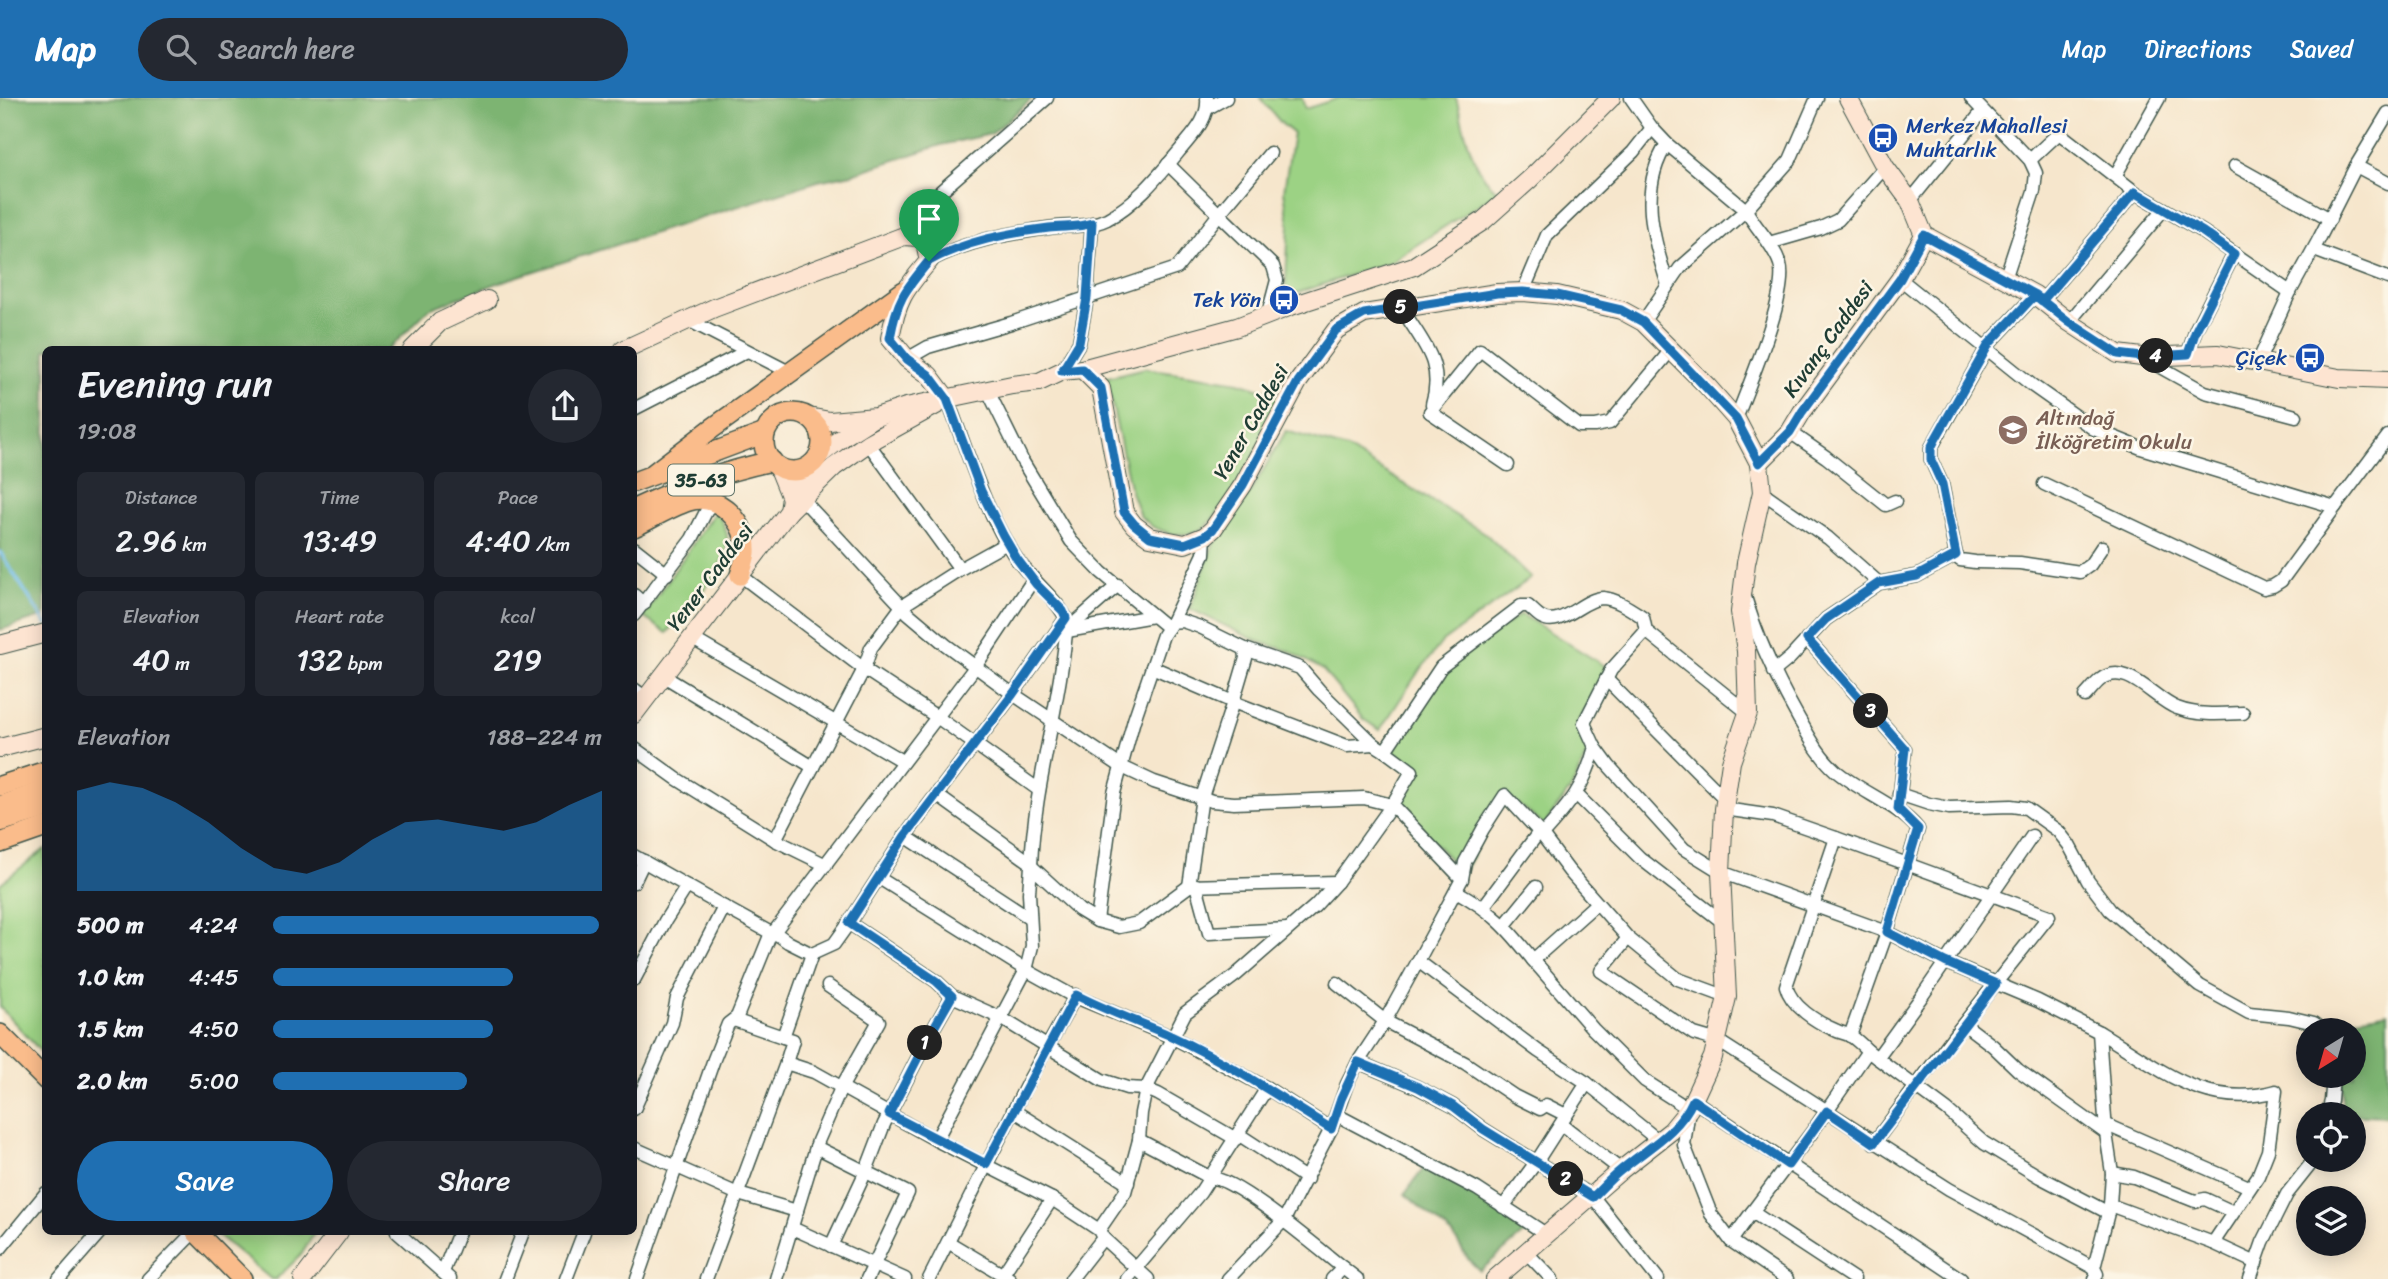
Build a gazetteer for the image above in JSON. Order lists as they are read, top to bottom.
{
  "streets": {
    "main road": ["Kıvanç Caddesi", "Yener Caddesi", "35-63"]
  },
  "crossings": [
    ["Kıvanç Caddesi", "Yener Caddesi"],
    ["Yener Caddesi", "35-63"]
  ],
  "places": {
    "bus stop": ["Merkez Mahallesi Muhtarlık", "Tek Yön", "Çiçek"],
    "school or university": ["Altındağ İlköğretim Okulu"]
  },
  "north": "bottom left",
  "page": {
    "header": "Map",
    "search": "Search here",
    "nav": ["Map", "Directions", "Saved"],
    "pins": [
      "5",
      "4",
      "3",
      "1",
      "2"
    ],
    "heading": ["Evening run", "19:08"],
    "stats": [
      ["Distance", "2.96 km"],
      ["Time", "13:49"],
      ["Pace", "4:40 /km"],
      ["Elevation", "40 m"],
      ["Heart rate", "132 bpm"],
      ["kcal", "219"]
    ],
    "chart": ["Elevation", "188–224 m"],
    "list": [
      {
        "name": "500 m",
        "note": "4:24"
      },
      {
        "name": "1.0 km",
        "note": "4:45"
      },
      {
        "name": "1.5 km",
        "note": "4:50"
      },
      {
        "name": "2.0 km",
        "note": "5:00"
      }
    ],
    "buttons": ["Save", "Share"]
  }
}
